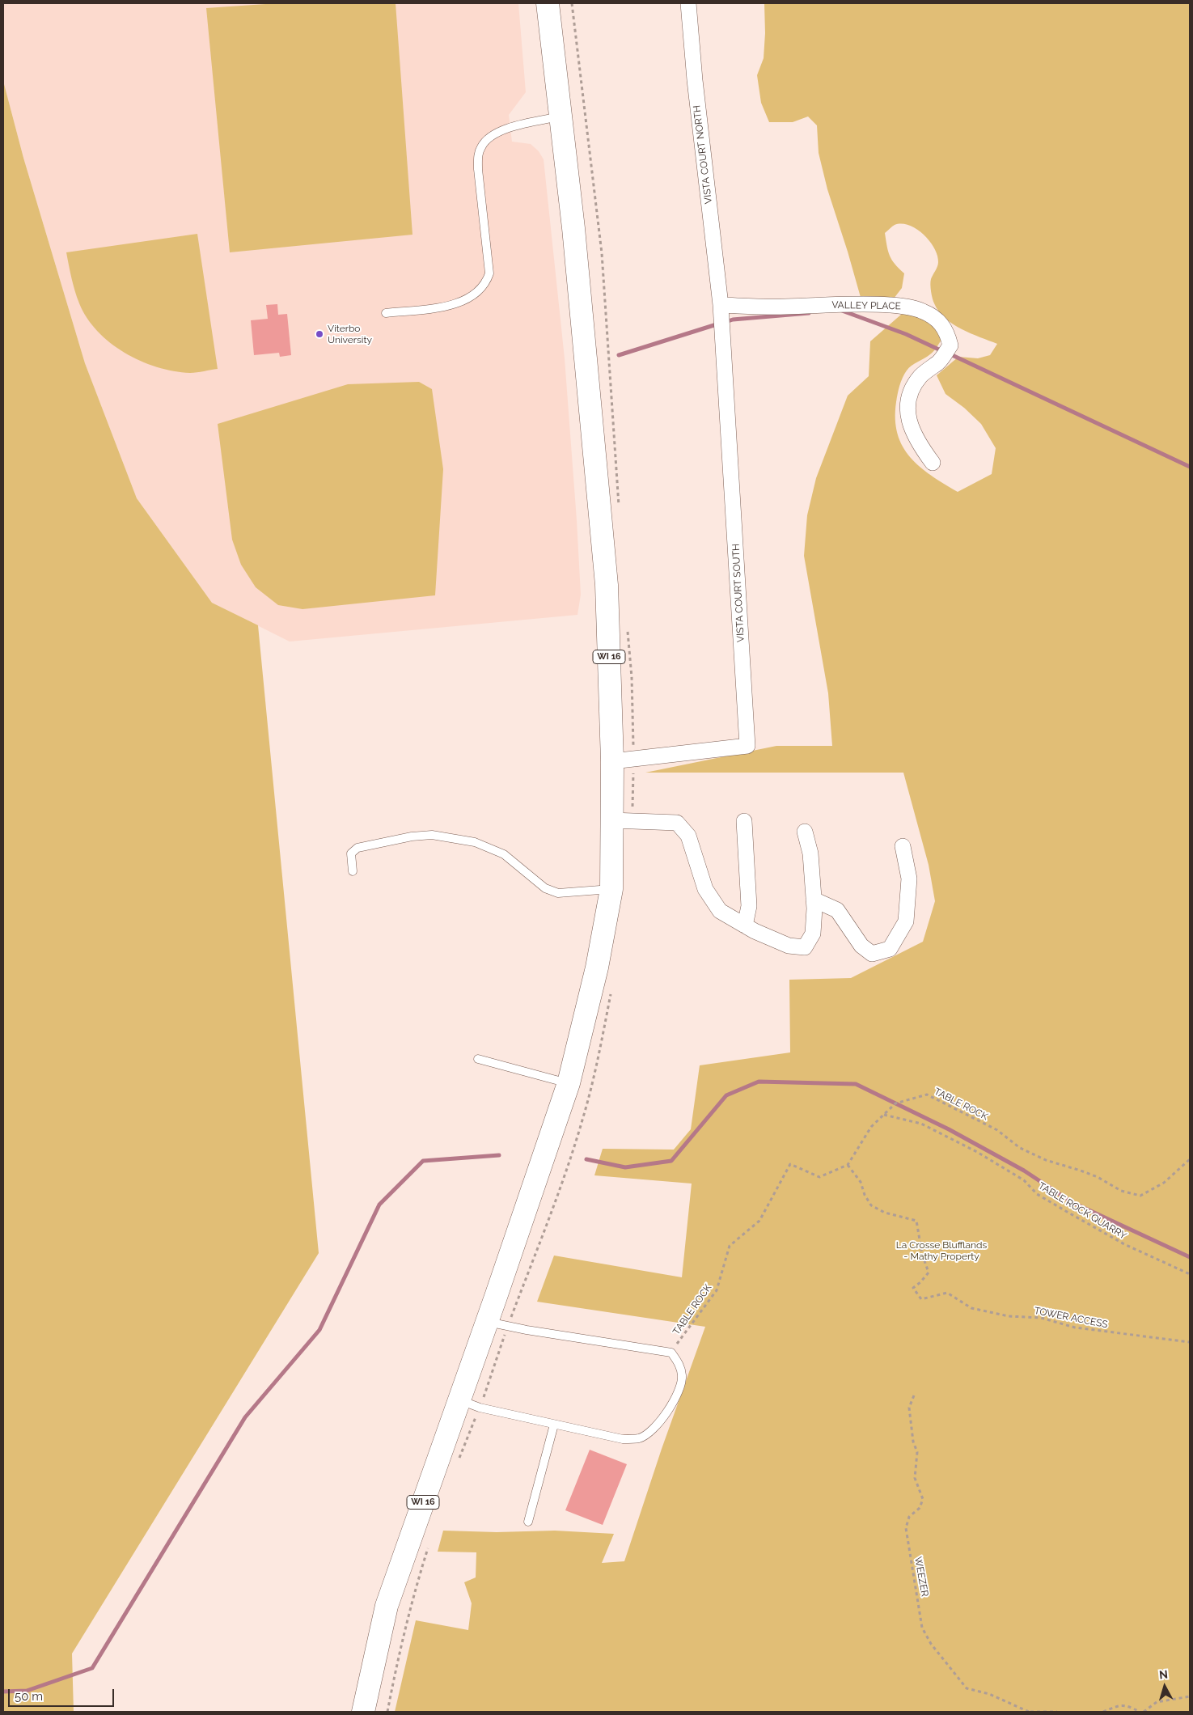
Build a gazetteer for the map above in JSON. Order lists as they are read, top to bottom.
{
  "streets": {
    "main road": ["WI 16"],
    "street": ["VISTA COURT NORTH", "VALLEY PLACE", "VISTA COURT SOUTH"],
    "path": [
      "TABLE ROCK",
      "TABLE ROCK QUARRY",
      "TOWER ACCESS",
      "WEEZER"
    ]
  },
  "crossings": [
    ["VISTA COURT NORTH", "VALLEY PLACE"],
    ["VISTA COURT NORTH", "VISTA COURT SOUTH"],
    ["VALLEY PLACE", "VISTA COURT SOUTH"],
    ["VISTA COURT SOUTH", "WI 16"],
    ["TABLE ROCK", "TABLE ROCK QUARRY"],
    ["TABLE ROCK", "TOWER ACCESS"]
  ],
  "parks": ["La Crosse Blufflands - Mathy Property"],
  "places": ["Viterbo University"],
  "scale_bar": "50 m",
  "north": "top"
}
